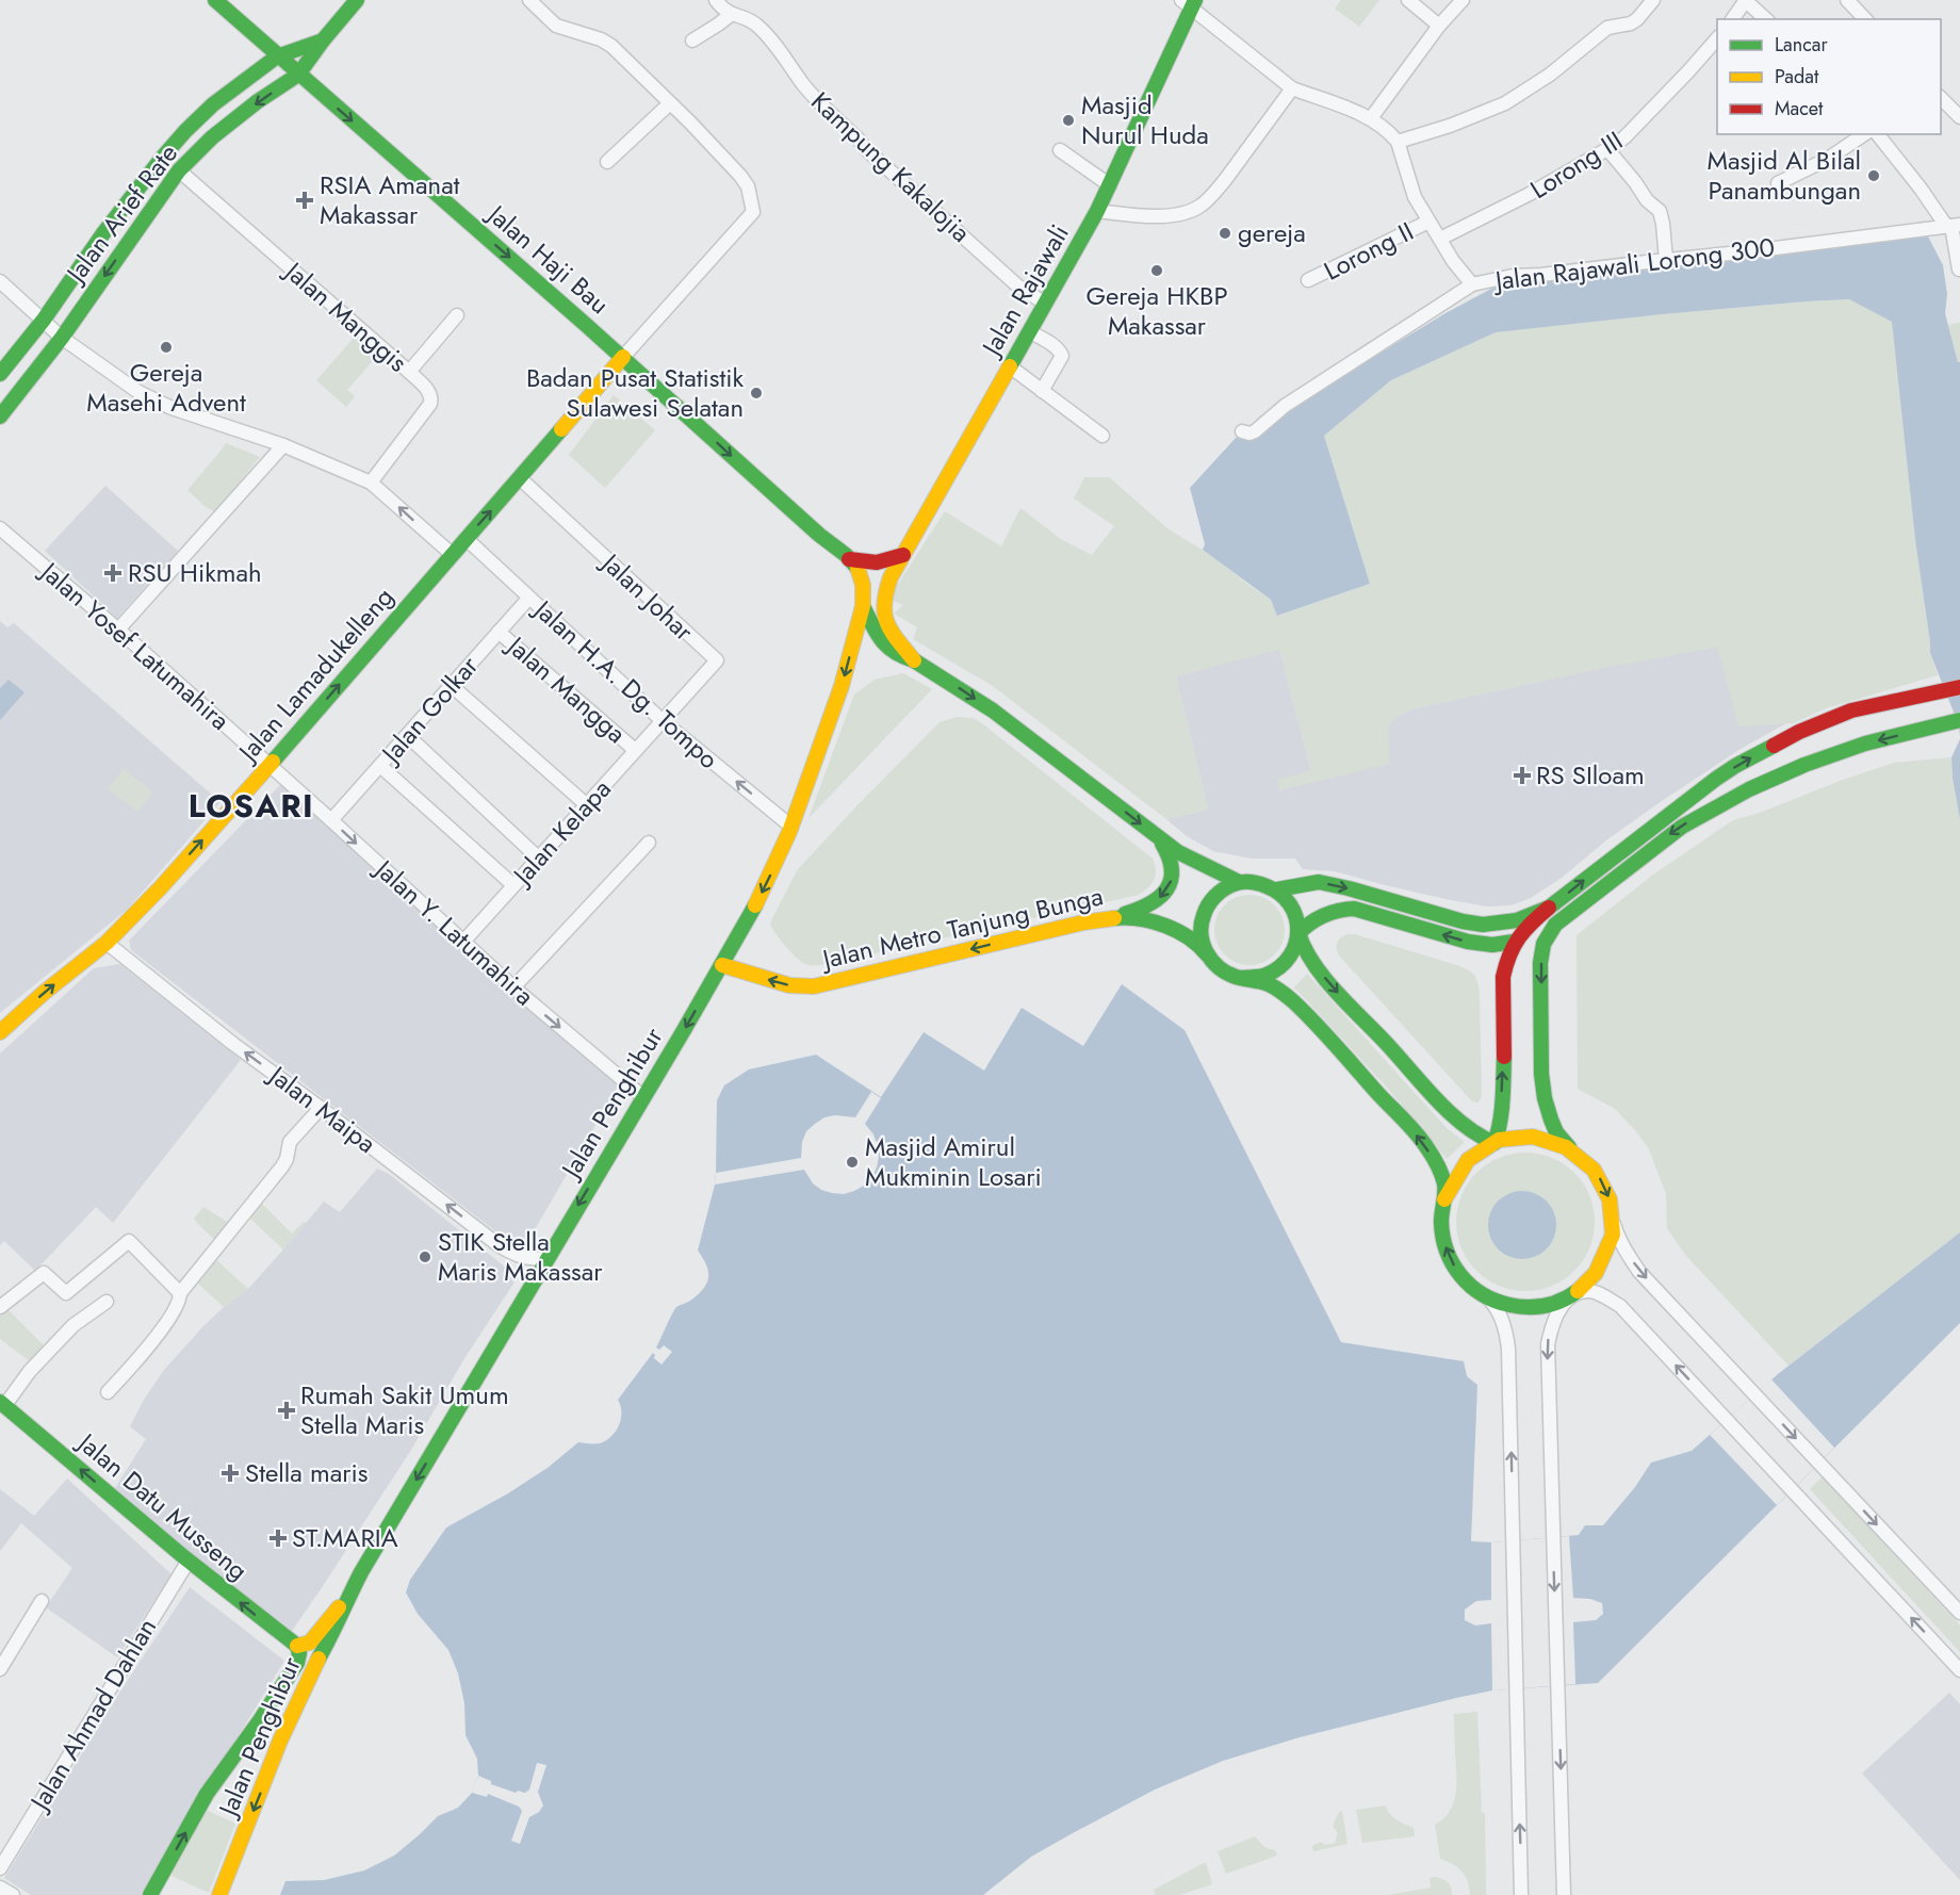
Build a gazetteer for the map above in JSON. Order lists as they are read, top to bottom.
{
  "streets": {
    "main road": [
      "Jalan Arief Rate",
      "Jalan Haji Bau",
      "Jalan Rajawali",
      "Jalan Lamadukelleng",
      "Jalan Metro Tanjung Bunga",
      "Jalan Penghibur",
      "Jalan Datu Musseng"
    ],
    "street": [
      "Lorong III",
      "Kampung Kakalojia",
      "Lorong II",
      "Jalan Rajawali Lorong 300",
      "Jalan Manggis",
      "Jalan Johar",
      "Jalan Yosef Latumahira",
      "Jalan H.A. Dg. Tompo",
      "Jalan Mangga",
      "Jalan Golkar",
      "Jalan Kelapa",
      "Jalan Y. Latumahira",
      "Jalan Maipa",
      "Jalan Ahmad Dahlan"
    ]
  },
  "crossings": [
    ["Lorong III", "Jalan Rajawali Lorong 300"],
    ["Kampung Kakalojia", "Jalan Rajawali"],
    ["Jalan Arief Rate", "Jalan Haji Bau"],
    ["Jalan Arief Rate", "Jalan Manggis"],
    ["Lorong II", "Jalan Rajawali Lorong 300"],
    ["Jalan Haji Bau", "Jalan Lamadukelleng"],
    ["Jalan Haji Bau", "Jalan Penghibur"],
    ["Jalan Johar", "Jalan Lamadukelleng"],
    ["Jalan Johar", "Jalan H.A. Dg. Tompo"],
    ["Jalan Johar", "Jalan Kelapa"],
    ["Jalan Yosef Latumahira", "Jalan Lamadukelleng"],
    ["Jalan Yosef Latumahira", "Jalan Y. Latumahira"],
    ["Jalan Lamadukelleng", "Jalan H.A. Dg. Tompo"],
    ["Jalan Lamadukelleng", "Jalan Y. Latumahira"],
    ["Jalan Lamadukelleng", "Jalan Maipa"],
    ["Jalan H.A. Dg. Tompo", "Jalan Golkar"],
    ["Jalan H.A. Dg. Tompo", "Jalan Kelapa"],
    ["Jalan H.A. Dg. Tompo", "Jalan Penghibur"],
    ["Jalan Mangga", "Jalan Golkar"],
    ["Jalan Mangga", "Jalan Kelapa"],
    ["Jalan Golkar", "Jalan Y. Latumahira"],
    ["Jalan Kelapa", "Jalan Y. Latumahira"],
    ["Jalan Metro Tanjung Bunga", "Jalan Penghibur"],
    ["Jalan Y. Latumahira", "Jalan Penghibur"],
    ["Jalan Penghibur", "Jalan Maipa"],
    ["Jalan Penghibur", "Jalan Datu Musseng"],
    ["Jalan Datu Musseng", "Jalan Ahmad Dahlan"]
  ],
  "one_way": [
    "Jalan Haji Bau",
    "Jalan Lamadukelleng",
    "Jalan H.A. Dg. Tompo",
    "Jalan Metro Tanjung Bunga",
    "Jalan Penghibur",
    "Jalan Maipa",
    "Jalan Datu Musseng"
  ],
  "districts": ["LOSARI"],
  "places": {
    "other": [
      "Masjid Nurul Huda",
      "Masjid Al Bilal Panambungan",
      "gereja",
      "Gereja HKBP Makassar",
      "Gereja Masehi Advent",
      "Badan Pusat Statistik Sulawesi Selatan",
      "Masjid Amirul Mukminin Losari",
      "STIK Stella Maris Makassar"
    ],
    "health": [
      "RSIA Amanat Makassar",
      "RSU Hikmah",
      "RS SIloam",
      "Rumah Sakit Umum Stella Maris",
      "Stella maris",
      "ST.MARIA"
    ]
  },
  "legend": ["Lancar", "Padat", "Macet"]
}
